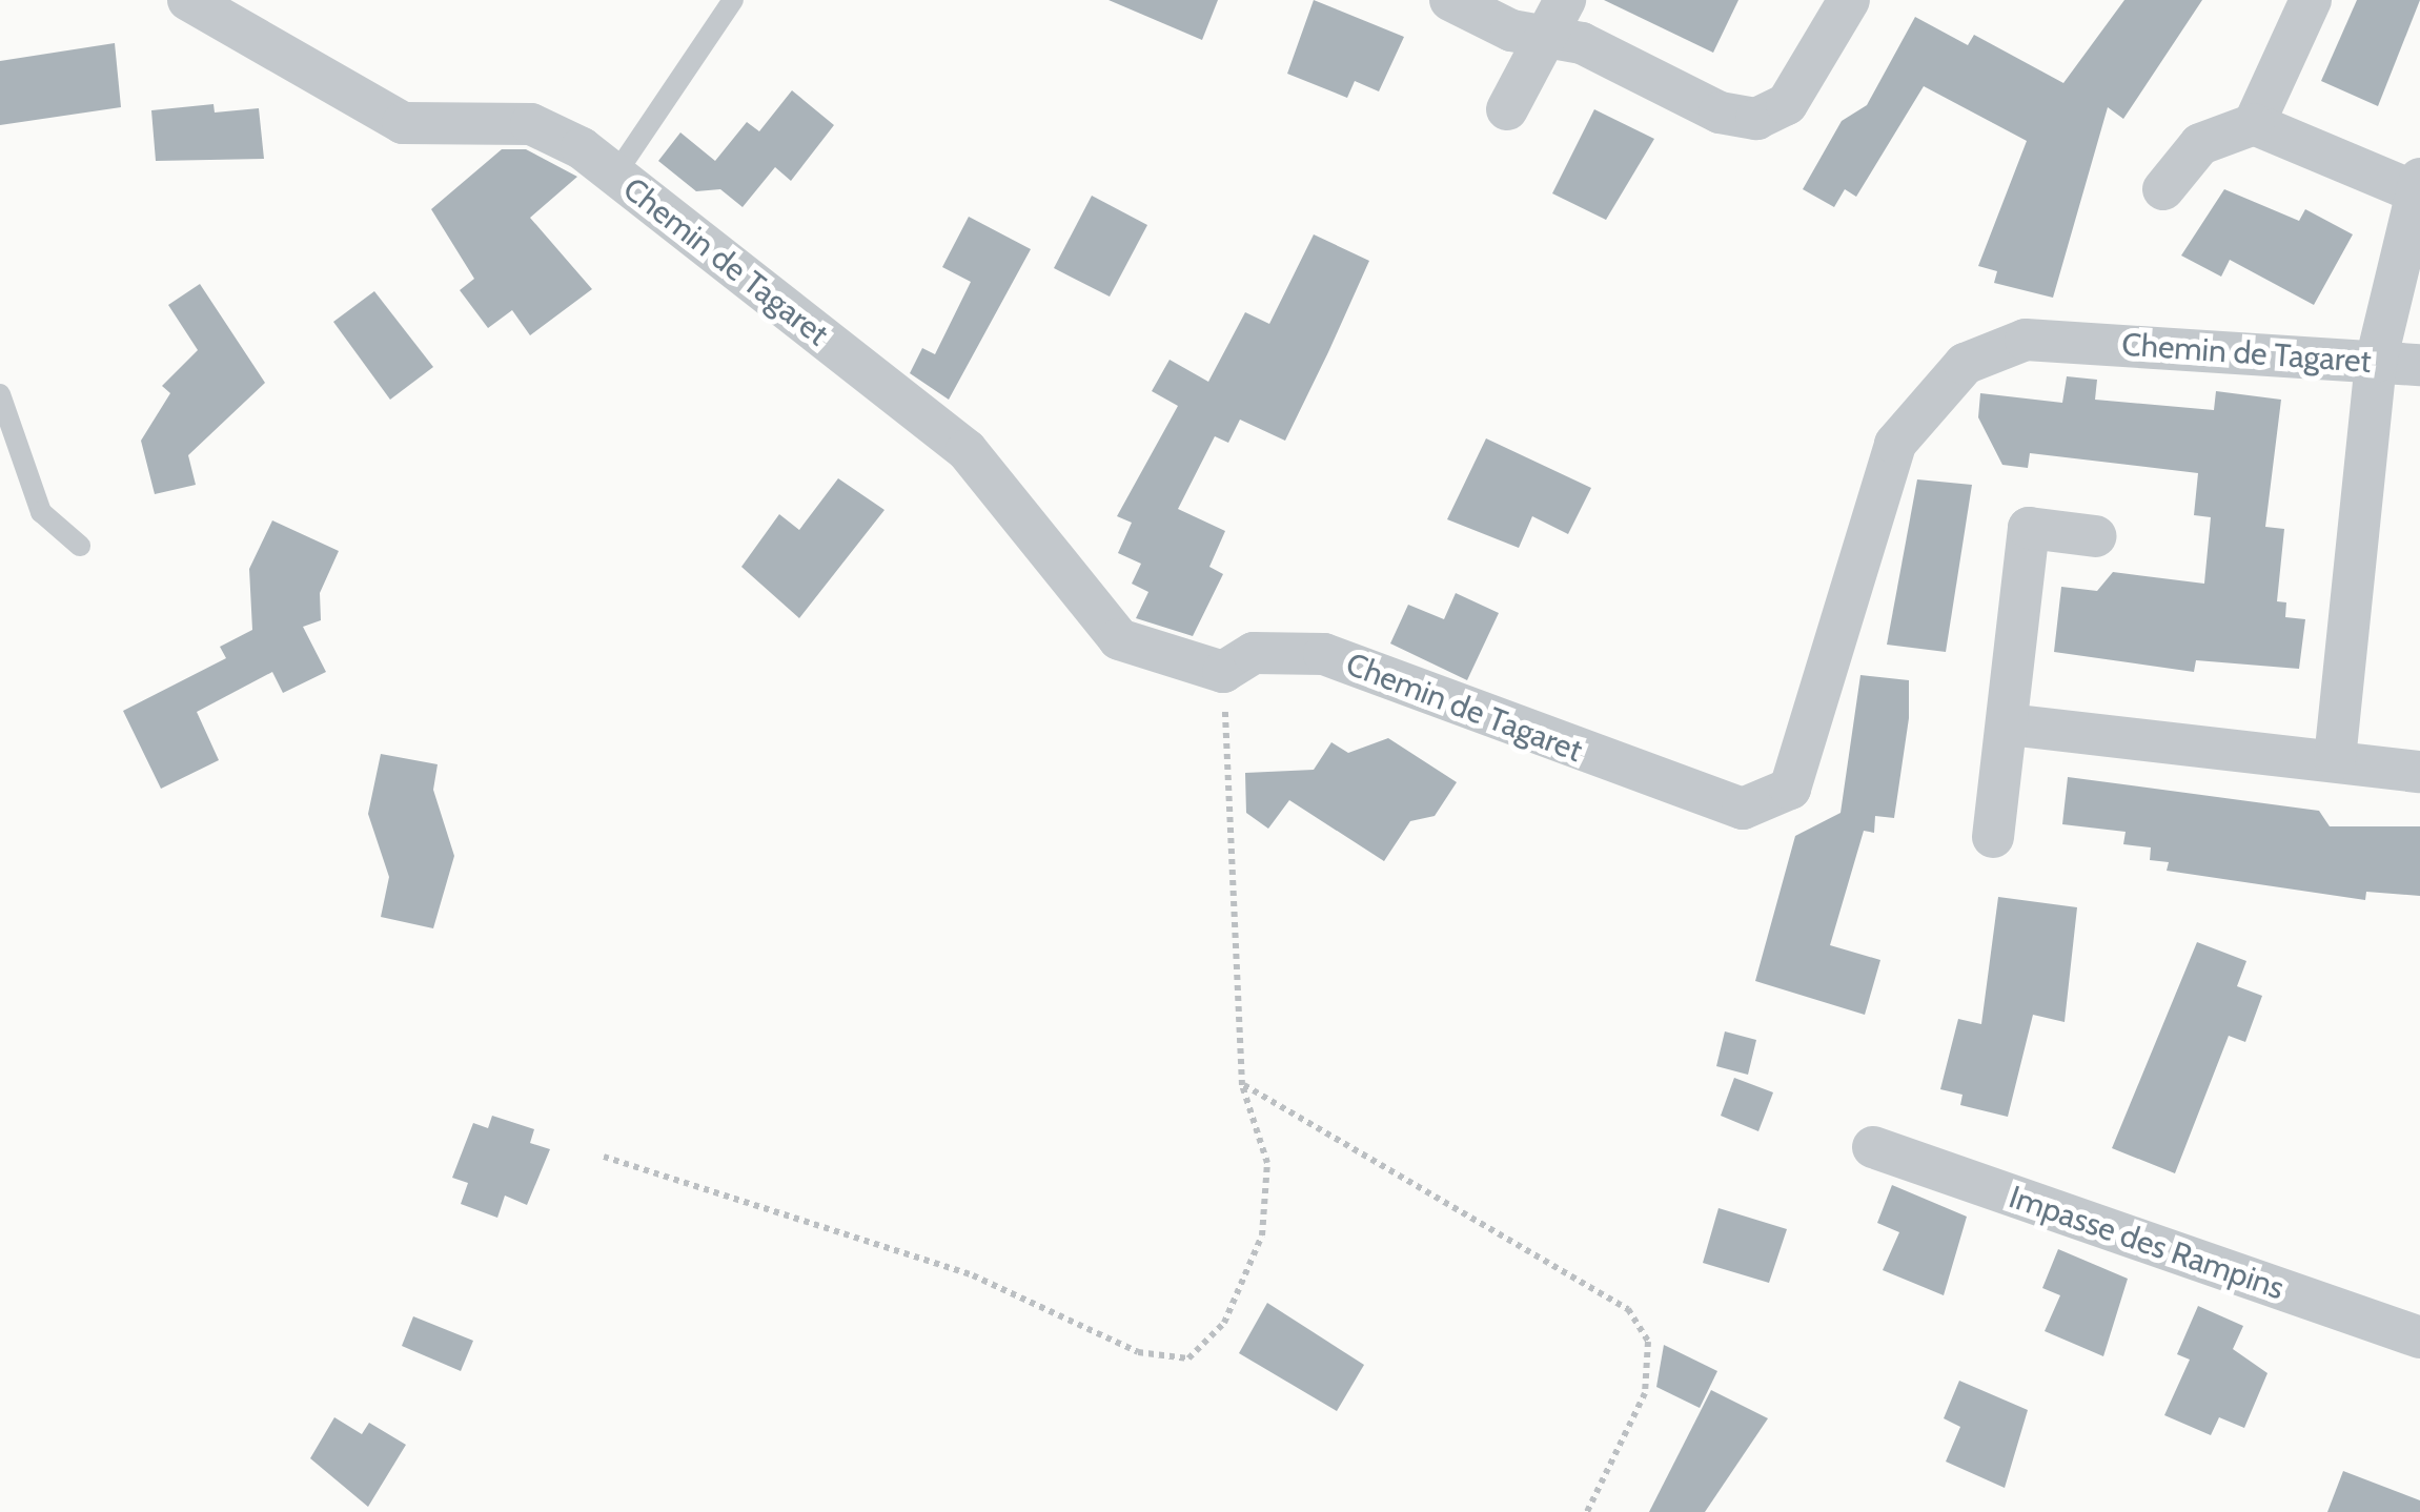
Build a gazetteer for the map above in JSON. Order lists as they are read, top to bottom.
{
  "streets": {
    "street": ["Chemin de Tagaret", "Impasse des Rampins"]
  }
}
